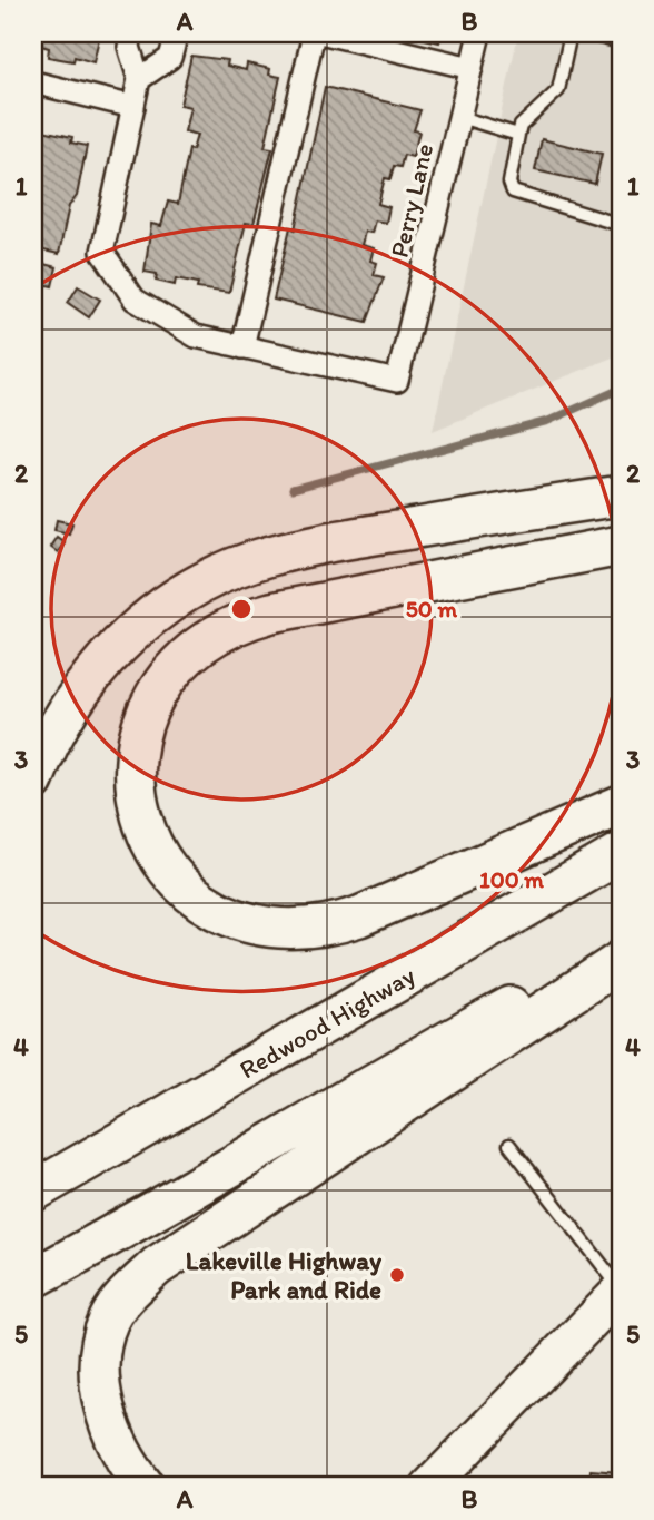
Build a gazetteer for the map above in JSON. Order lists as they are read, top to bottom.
{
  "streets": {
    "highway": ["Redwood Highway"],
    "street": ["Perry Lane"]
  },
  "places": ["Lakeville Highway Park and Ride"],
  "grid": {
    "columns": ["A", "B"],
    "rows": [
      "1",
      "2",
      "3",
      "4",
      "5"
    ]
  },
  "rings": ["50 m", "100 m"]
}
